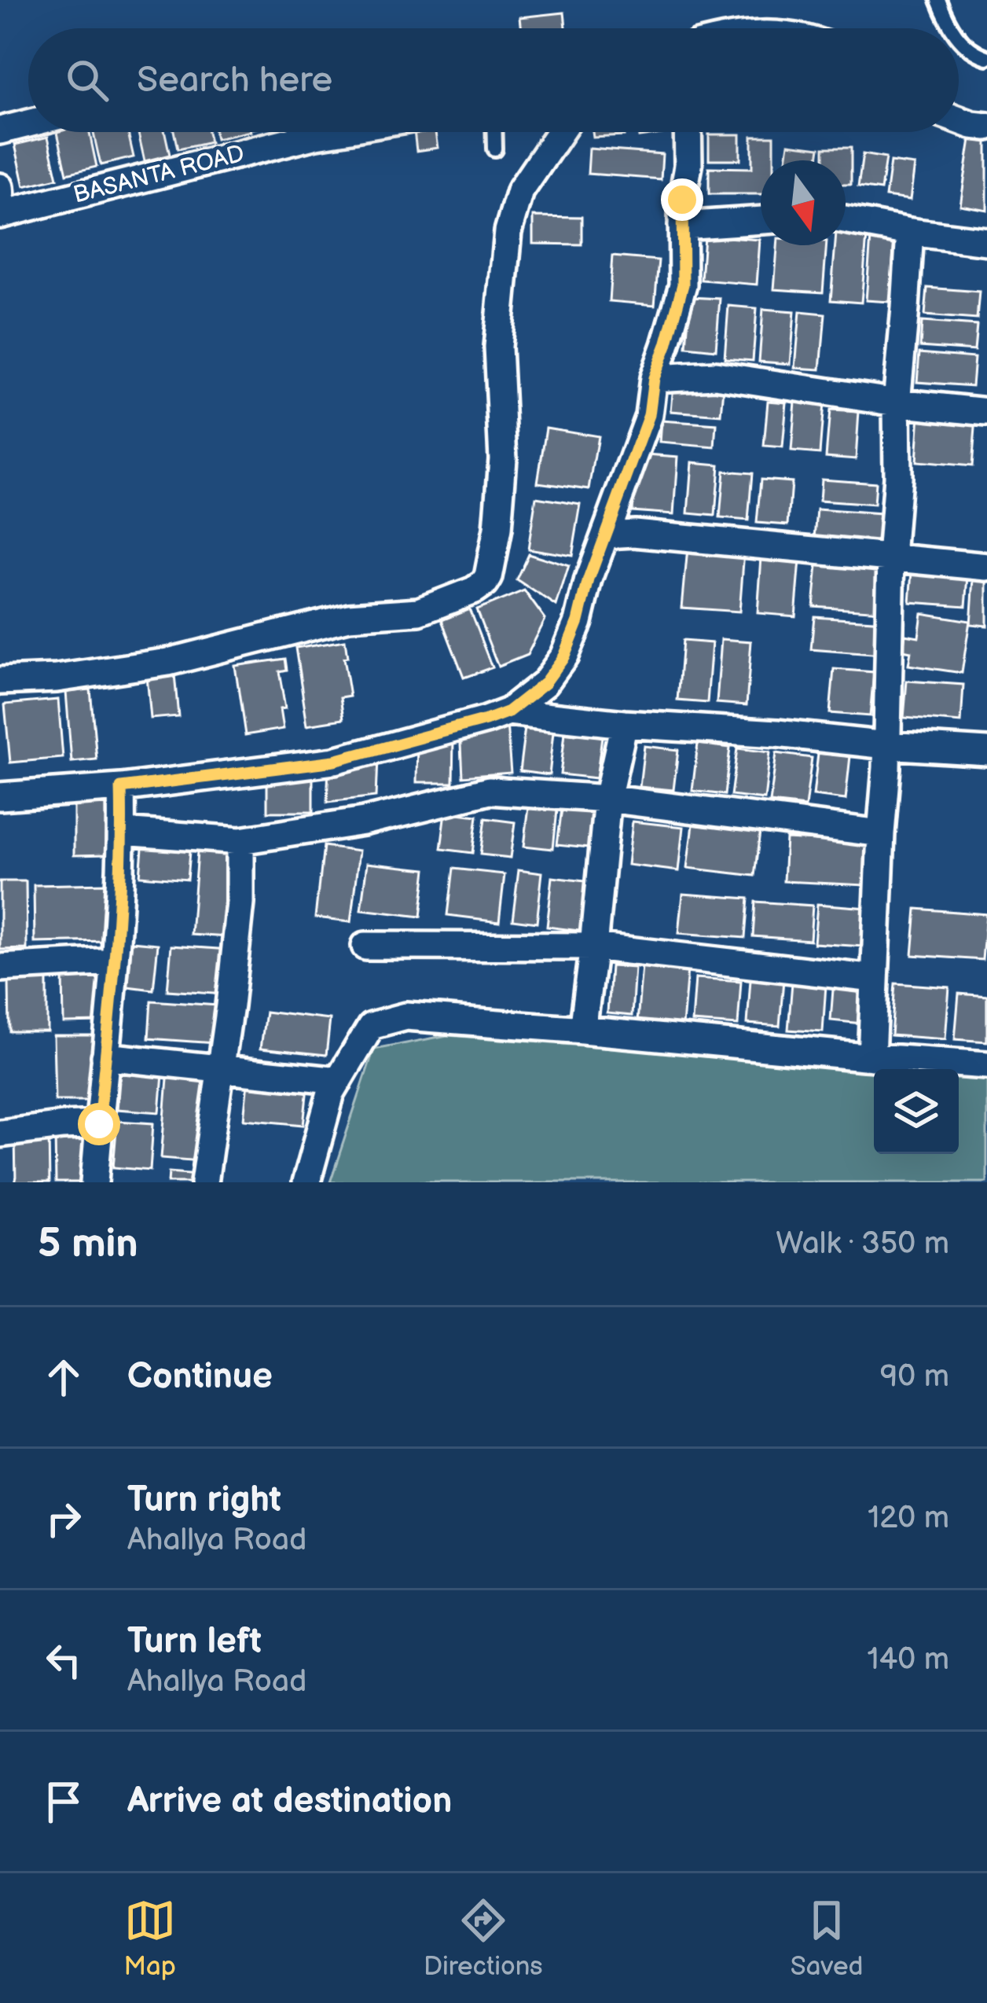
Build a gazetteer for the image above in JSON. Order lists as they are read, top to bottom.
{
  "streets": {
    "street": ["BASANTA ROAD"]
  },
  "north": "bottom",
  "page": {
    "search": "Search here",
    "heading": ["5 min", "Walk · 350 m"],
    "list": [
      ["Continue", "90 m"],
      ["Turn right", "Ahallya Road", "120 m"],
      ["Turn left", "Ahallya Road", "140 m"],
      "Arrive at destination"
    ],
    "nav": ["Map", "Directions", "Saved"]
  }
}
